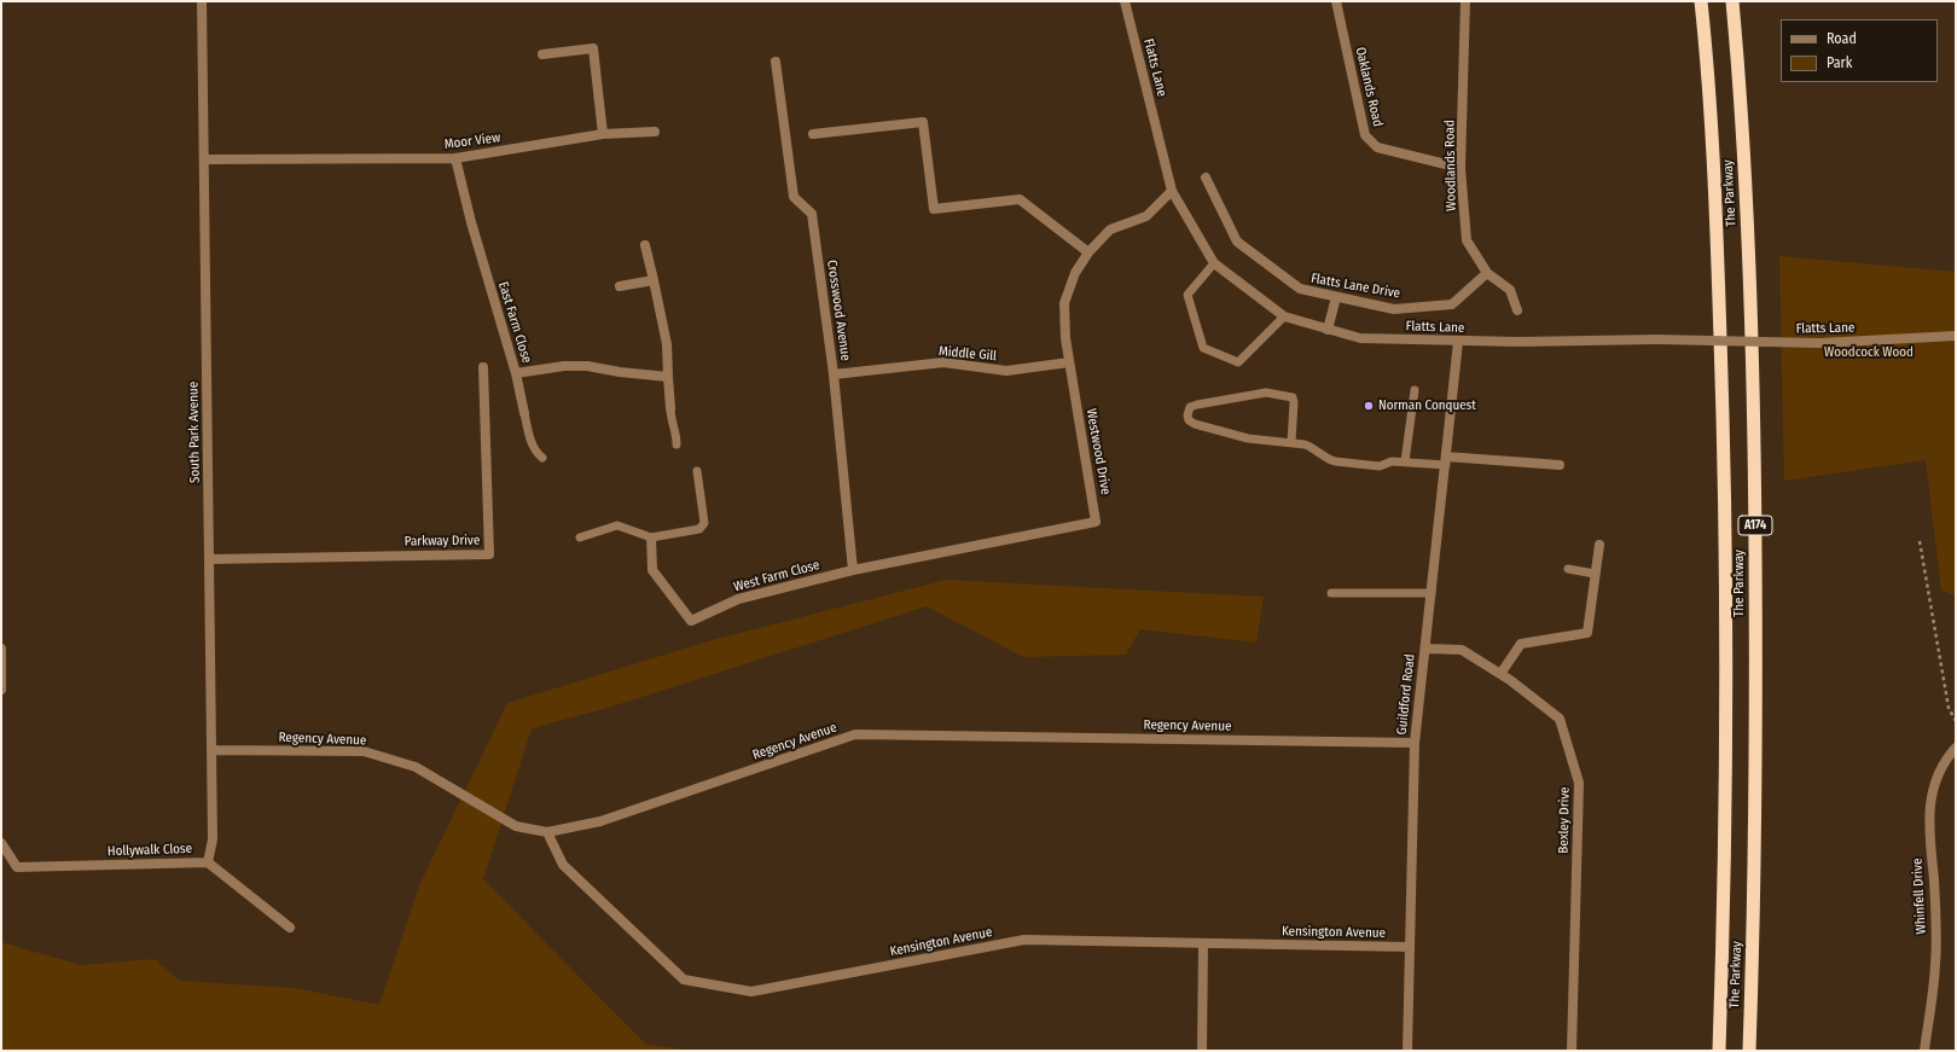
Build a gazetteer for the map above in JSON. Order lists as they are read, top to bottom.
{
  "streets": {
    "highway": ["The Parkway", "A174"],
    "street": [
      "Flatts Lane",
      "Oaklands Road",
      "Moor View",
      "Woodlands Road",
      "Flatts Lane Drive",
      "Crosswood Avenue",
      "East Farm Close",
      "Middle Gill",
      "South Park Avenue",
      "Westwood Drive",
      "Parkway Drive",
      "West Farm Close",
      "Guildford Road",
      "Regency Avenue",
      "Bexley Drive",
      "Hollywalk Close",
      "Whinfell Drive",
      "Kensington Avenue"
    ]
  },
  "crossings": [
    ["Flatts Lane", "Westwood Drive"],
    ["Flatts Lane", "Guildford Road"],
    ["Oaklands Road", "Woodlands Road"],
    ["Moor View", "East Farm Close"],
    ["Moor View", "South Park Avenue"],
    ["Woodlands Road", "Flatts Lane Drive"],
    ["Crosswood Avenue", "Middle Gill"],
    ["Crosswood Avenue", "Westwood Drive"],
    ["Crosswood Avenue", "West Farm Close"],
    ["Middle Gill", "Westwood Drive"],
    ["South Park Avenue", "Parkway Drive"],
    ["South Park Avenue", "Regency Avenue"],
    ["South Park Avenue", "Hollywalk Close"],
    ["Westwood Drive", "West Farm Close"],
    ["Guildford Road", "Regency Avenue"],
    ["Guildford Road", "Bexley Drive"],
    ["Guildford Road", "Kensington Avenue"],
    ["Regency Avenue", "Kensington Avenue"]
  ],
  "parks": ["Woodcock Wood"],
  "places": ["Norman Conquest"],
  "legend": ["Road", "Park"]
}
